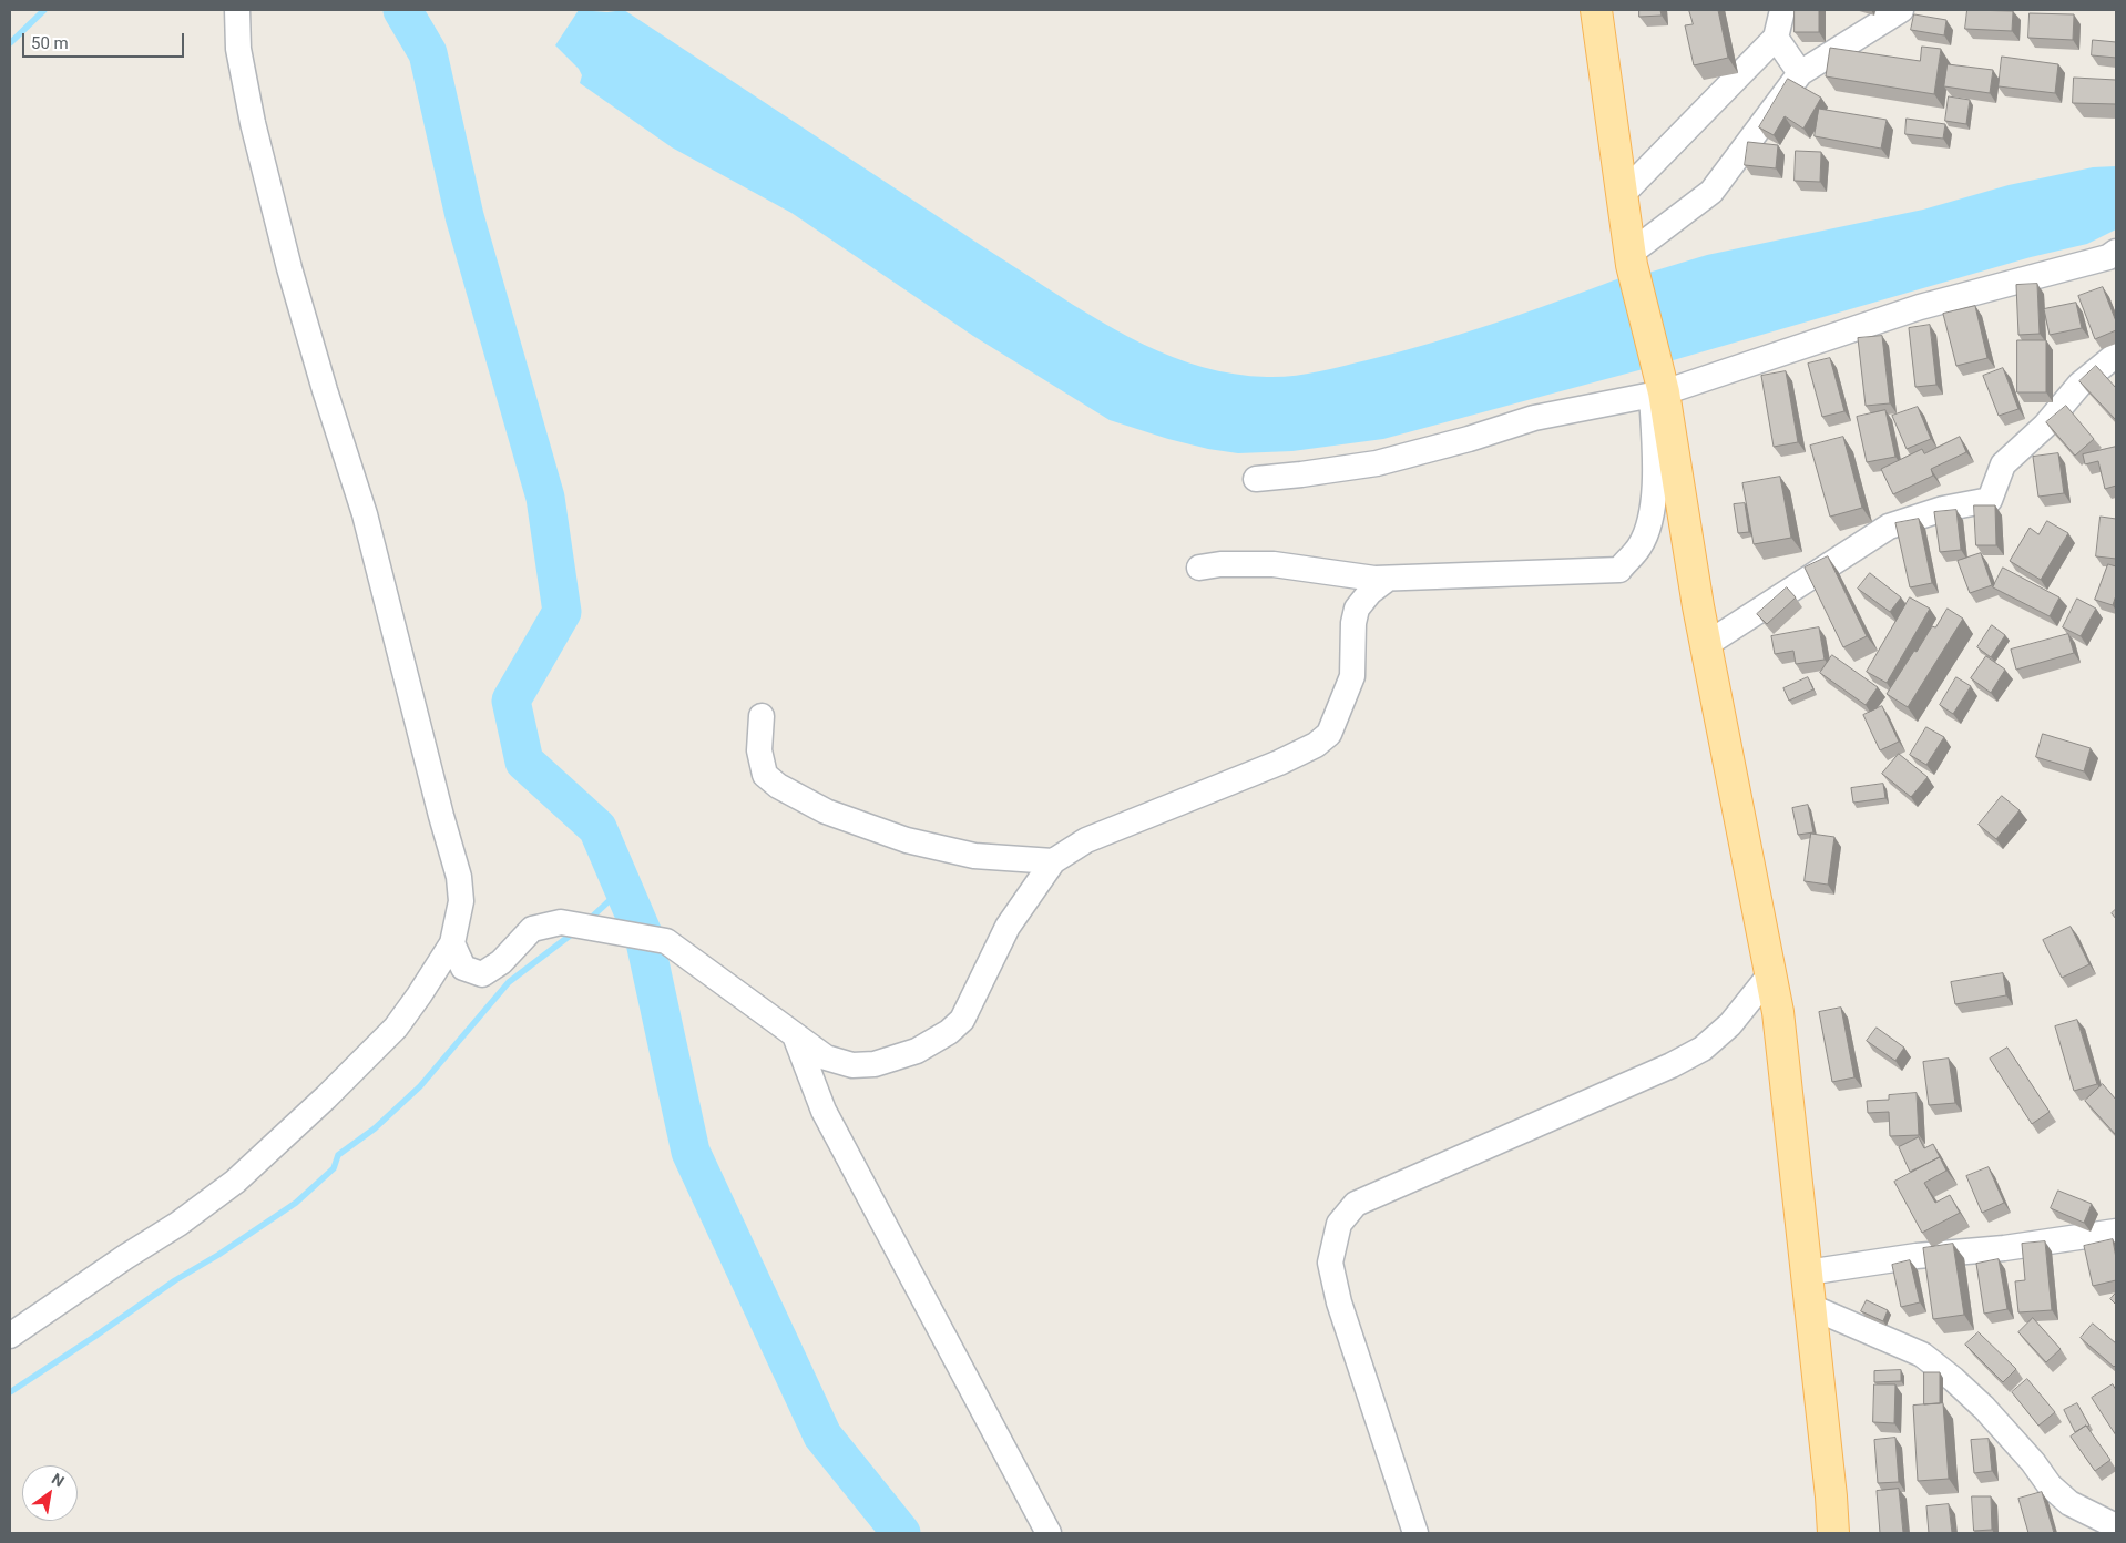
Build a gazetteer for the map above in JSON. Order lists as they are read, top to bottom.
{
  "scale_bar": "50 m",
  "north": "top right"
}
